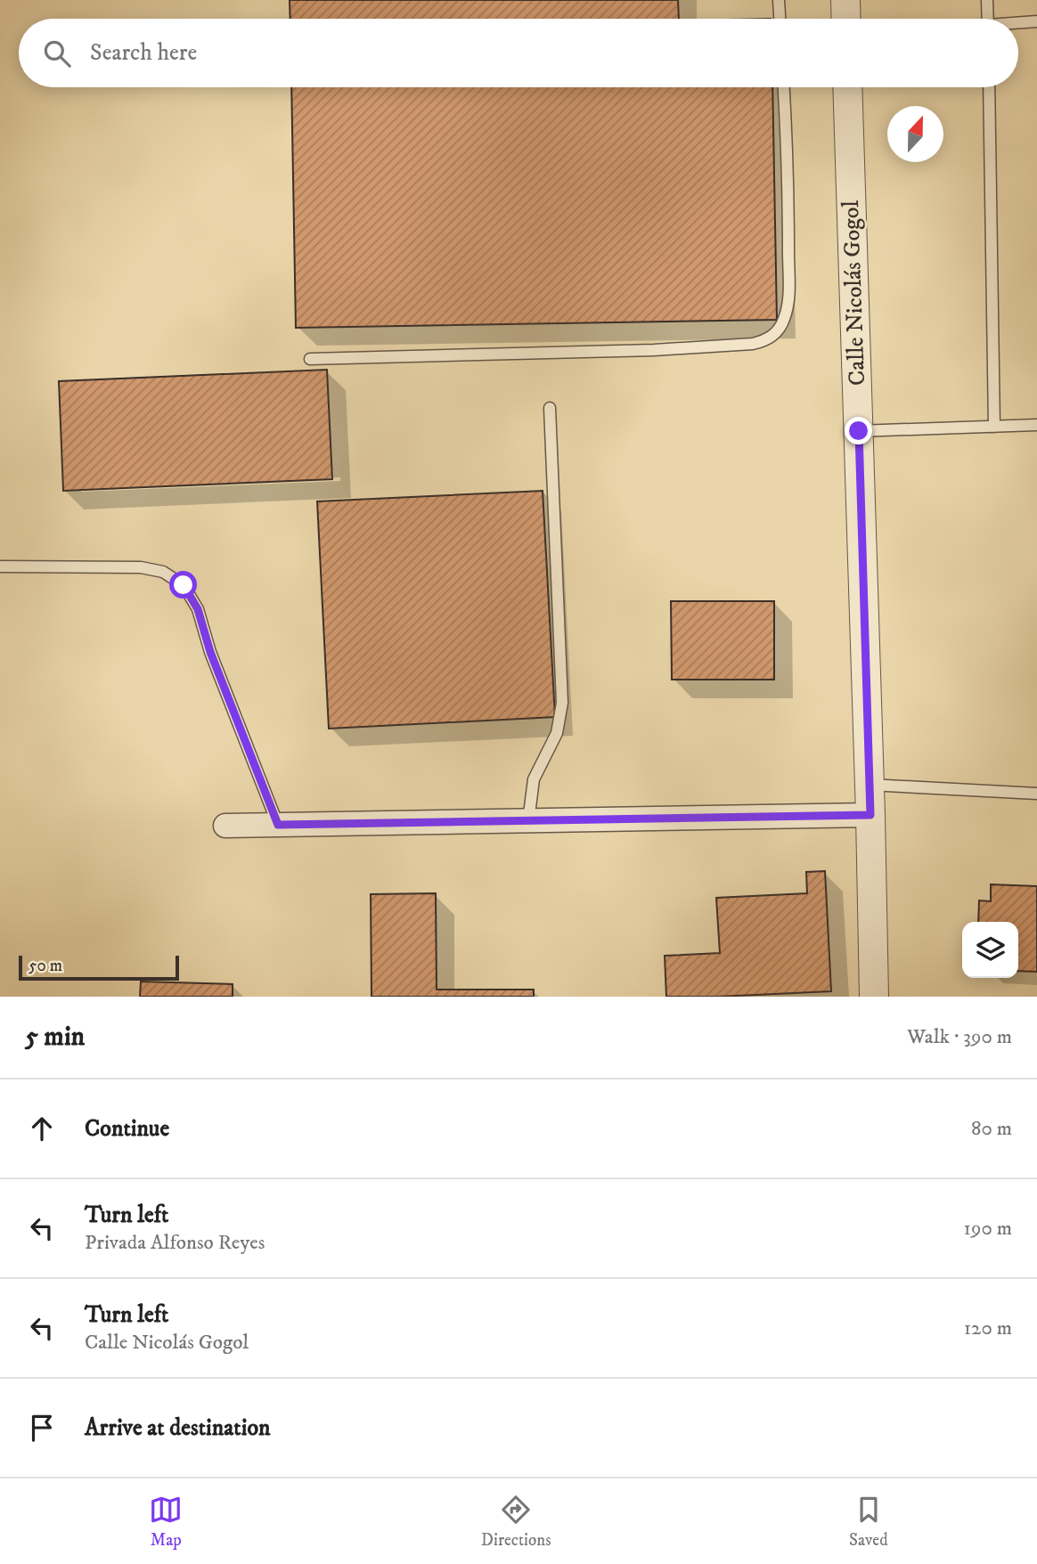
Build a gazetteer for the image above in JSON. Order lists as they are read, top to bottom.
{
  "streets": {
    "street": ["Calle Nicolás Gogol"]
  },
  "scale_bar": "50 m",
  "north": "top",
  "page": {
    "search": "Search here",
    "scale": "50 m",
    "heading": ["5 min", "Walk · 390 m"],
    "list": [
      ["Continue", "80 m"],
      ["Turn left", "Privada Alfonso Reyes", "190 m"],
      ["Turn left", "Calle Nicolás Gogol", "120 m"],
      "Arrive at destination"
    ],
    "nav": ["Map", "Directions", "Saved"]
  }
}
